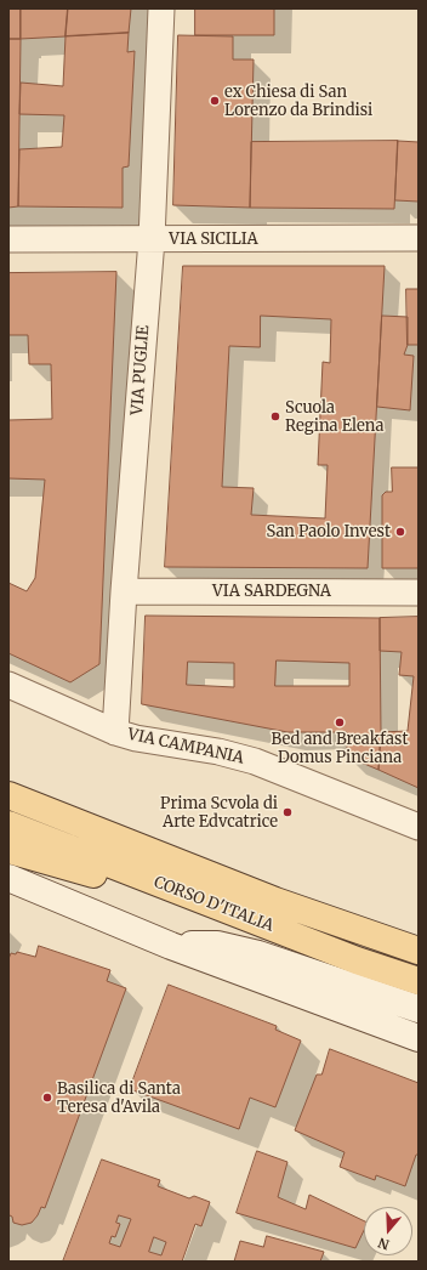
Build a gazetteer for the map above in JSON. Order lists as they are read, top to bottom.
{
  "streets": {
    "main road": ["CORSO D'ITALIA"],
    "street": [
      "VIA SICILIA",
      "VIA PUGLIE",
      "VIA SARDEGNA",
      "VIA CAMPANIA"
    ]
  },
  "crossings": [
    ["VIA SICILIA", "VIA PUGLIE"],
    ["VIA PUGLIE", "VIA SARDEGNA"],
    ["VIA PUGLIE", "VIA CAMPANIA"]
  ],
  "places": [
    "ex Chiesa di San Lorenzo da Brindisi",
    "Scuola Regina Elena",
    "San Paolo Invest",
    "Bed and Breakfast Domus Pinciana",
    "Prima Scvola di Arte Edvcatrice",
    "Basilica di Santa Teresa d'Avila"
  ],
  "north": "bottom"
}
